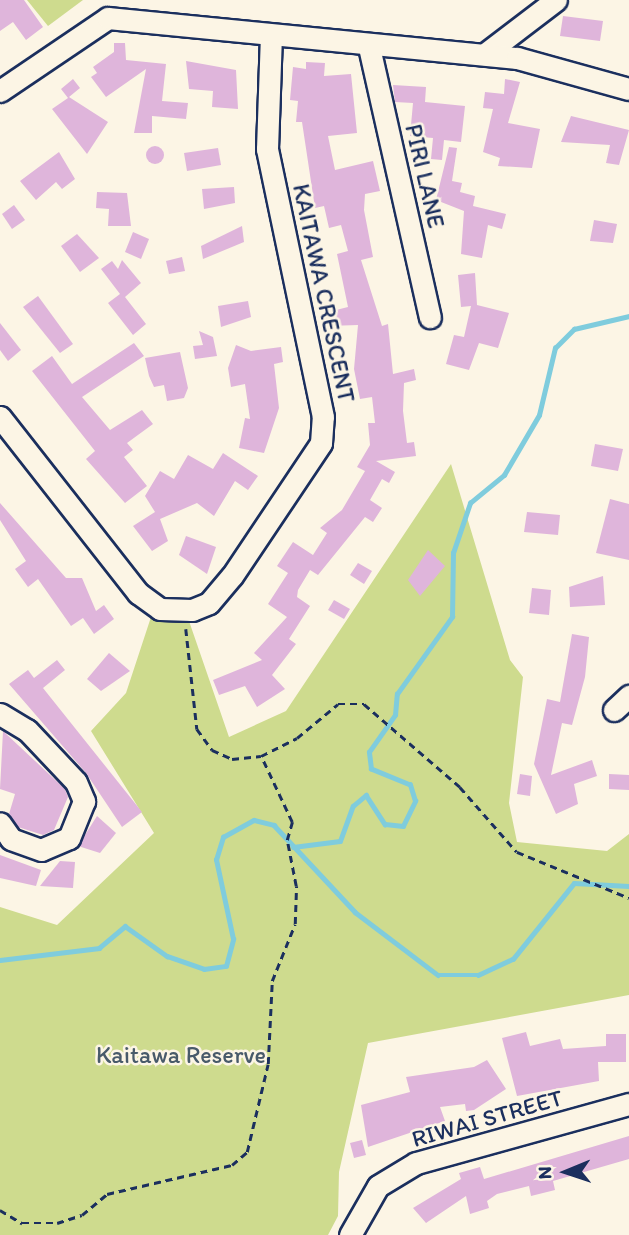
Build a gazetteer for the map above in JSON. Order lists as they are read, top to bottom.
{
  "streets": {
    "street": ["PIRI LANE", "KAITAWA CRESCENT", "RIWAI STREET"]
  },
  "parks": ["Kaitawa Reserve"],
  "north": "left"
}
